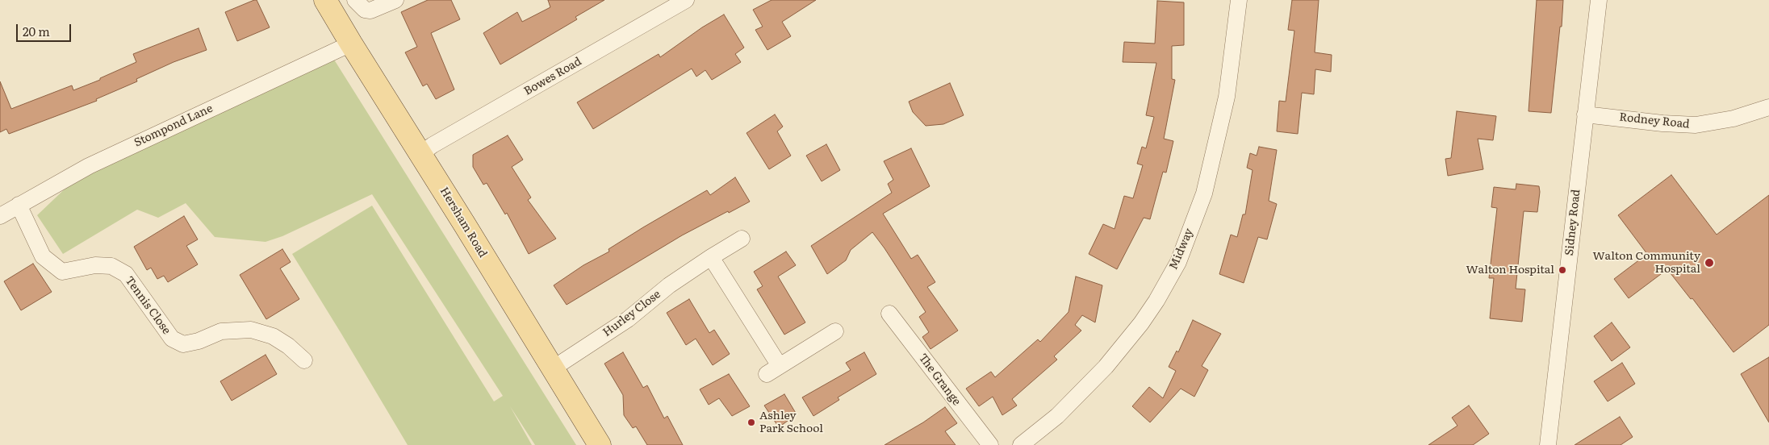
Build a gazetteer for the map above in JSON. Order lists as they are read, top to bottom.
{
  "streets": {
    "main road": ["Hersham Road"],
    "street": [
      "Bowes Road",
      "Rodney Road",
      "Stompond Lane",
      "Sidney Road",
      "Midway",
      "Tennis Close",
      "Hurley Close",
      "The Grange"
    ]
  },
  "crossings": [
    ["Bowes Road", "Hersham Road"],
    ["Rodney Road", "Sidney Road"],
    ["Stompond Lane", "Hersham Road"],
    ["Stompond Lane", "Tennis Close"],
    ["Hersham Road", "Hurley Close"]
  ],
  "places": ["Walton Community Hospital", "Walton Hospital", "Ashley Park School"],
  "scale_bar": "20 m"
}
